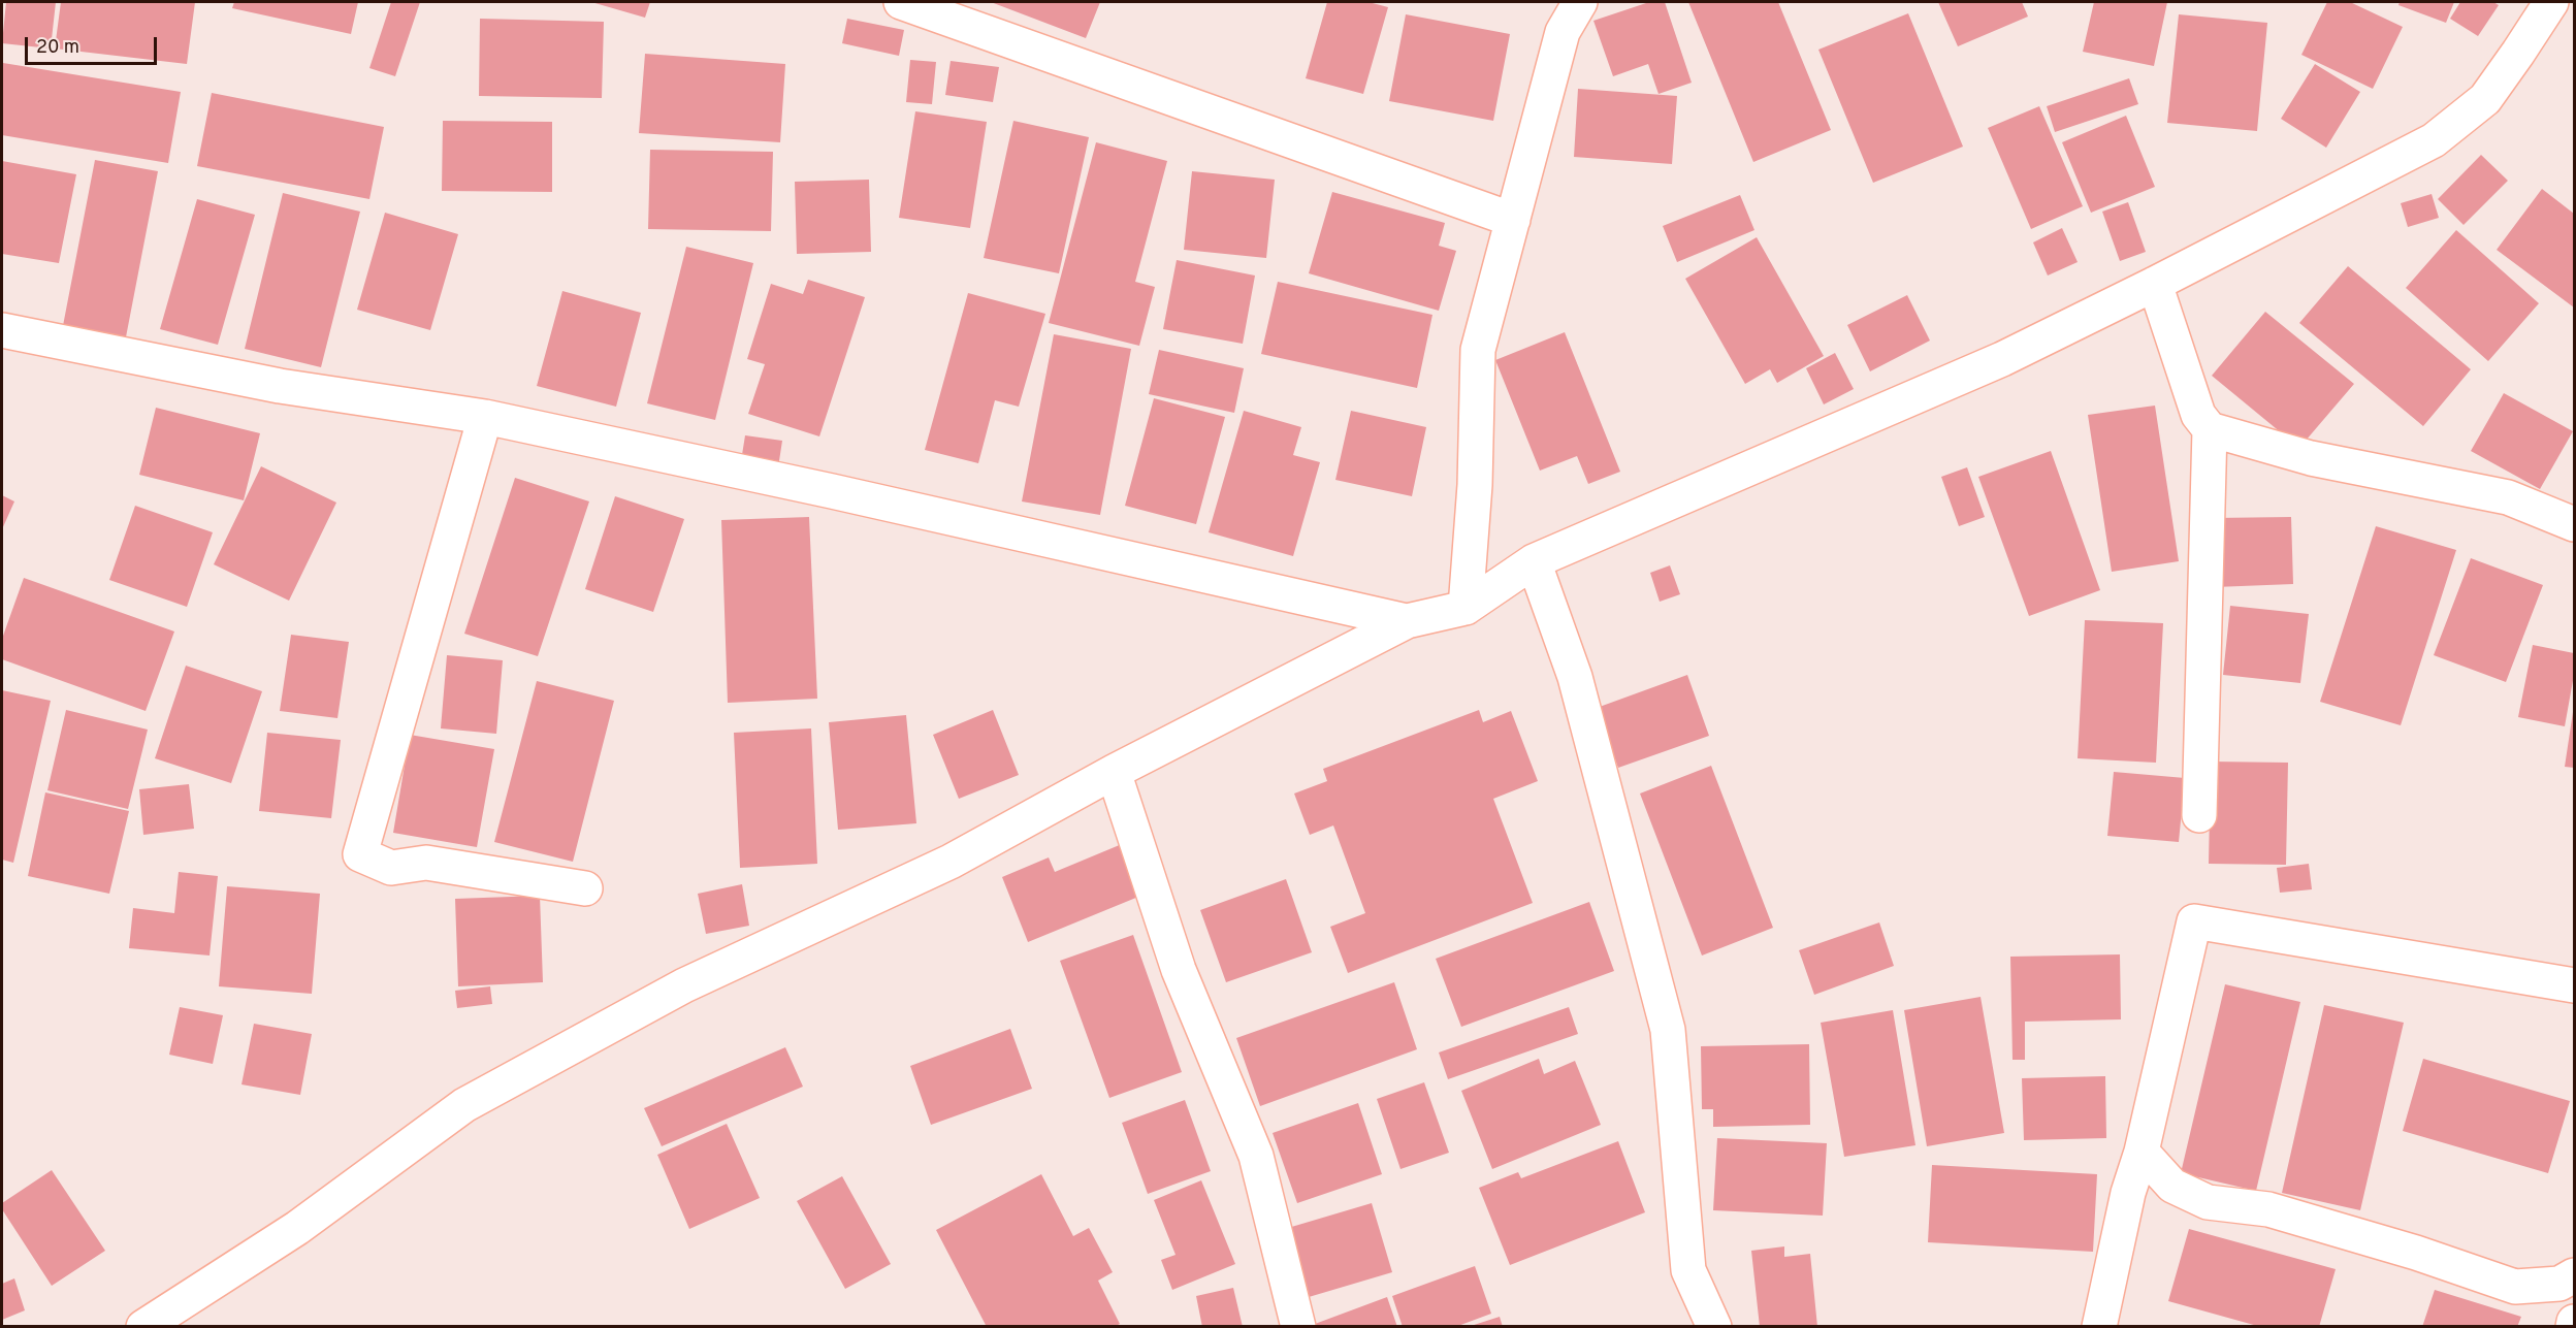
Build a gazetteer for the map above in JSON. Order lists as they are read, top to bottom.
{
  "scale_bar": "20 m"
}
